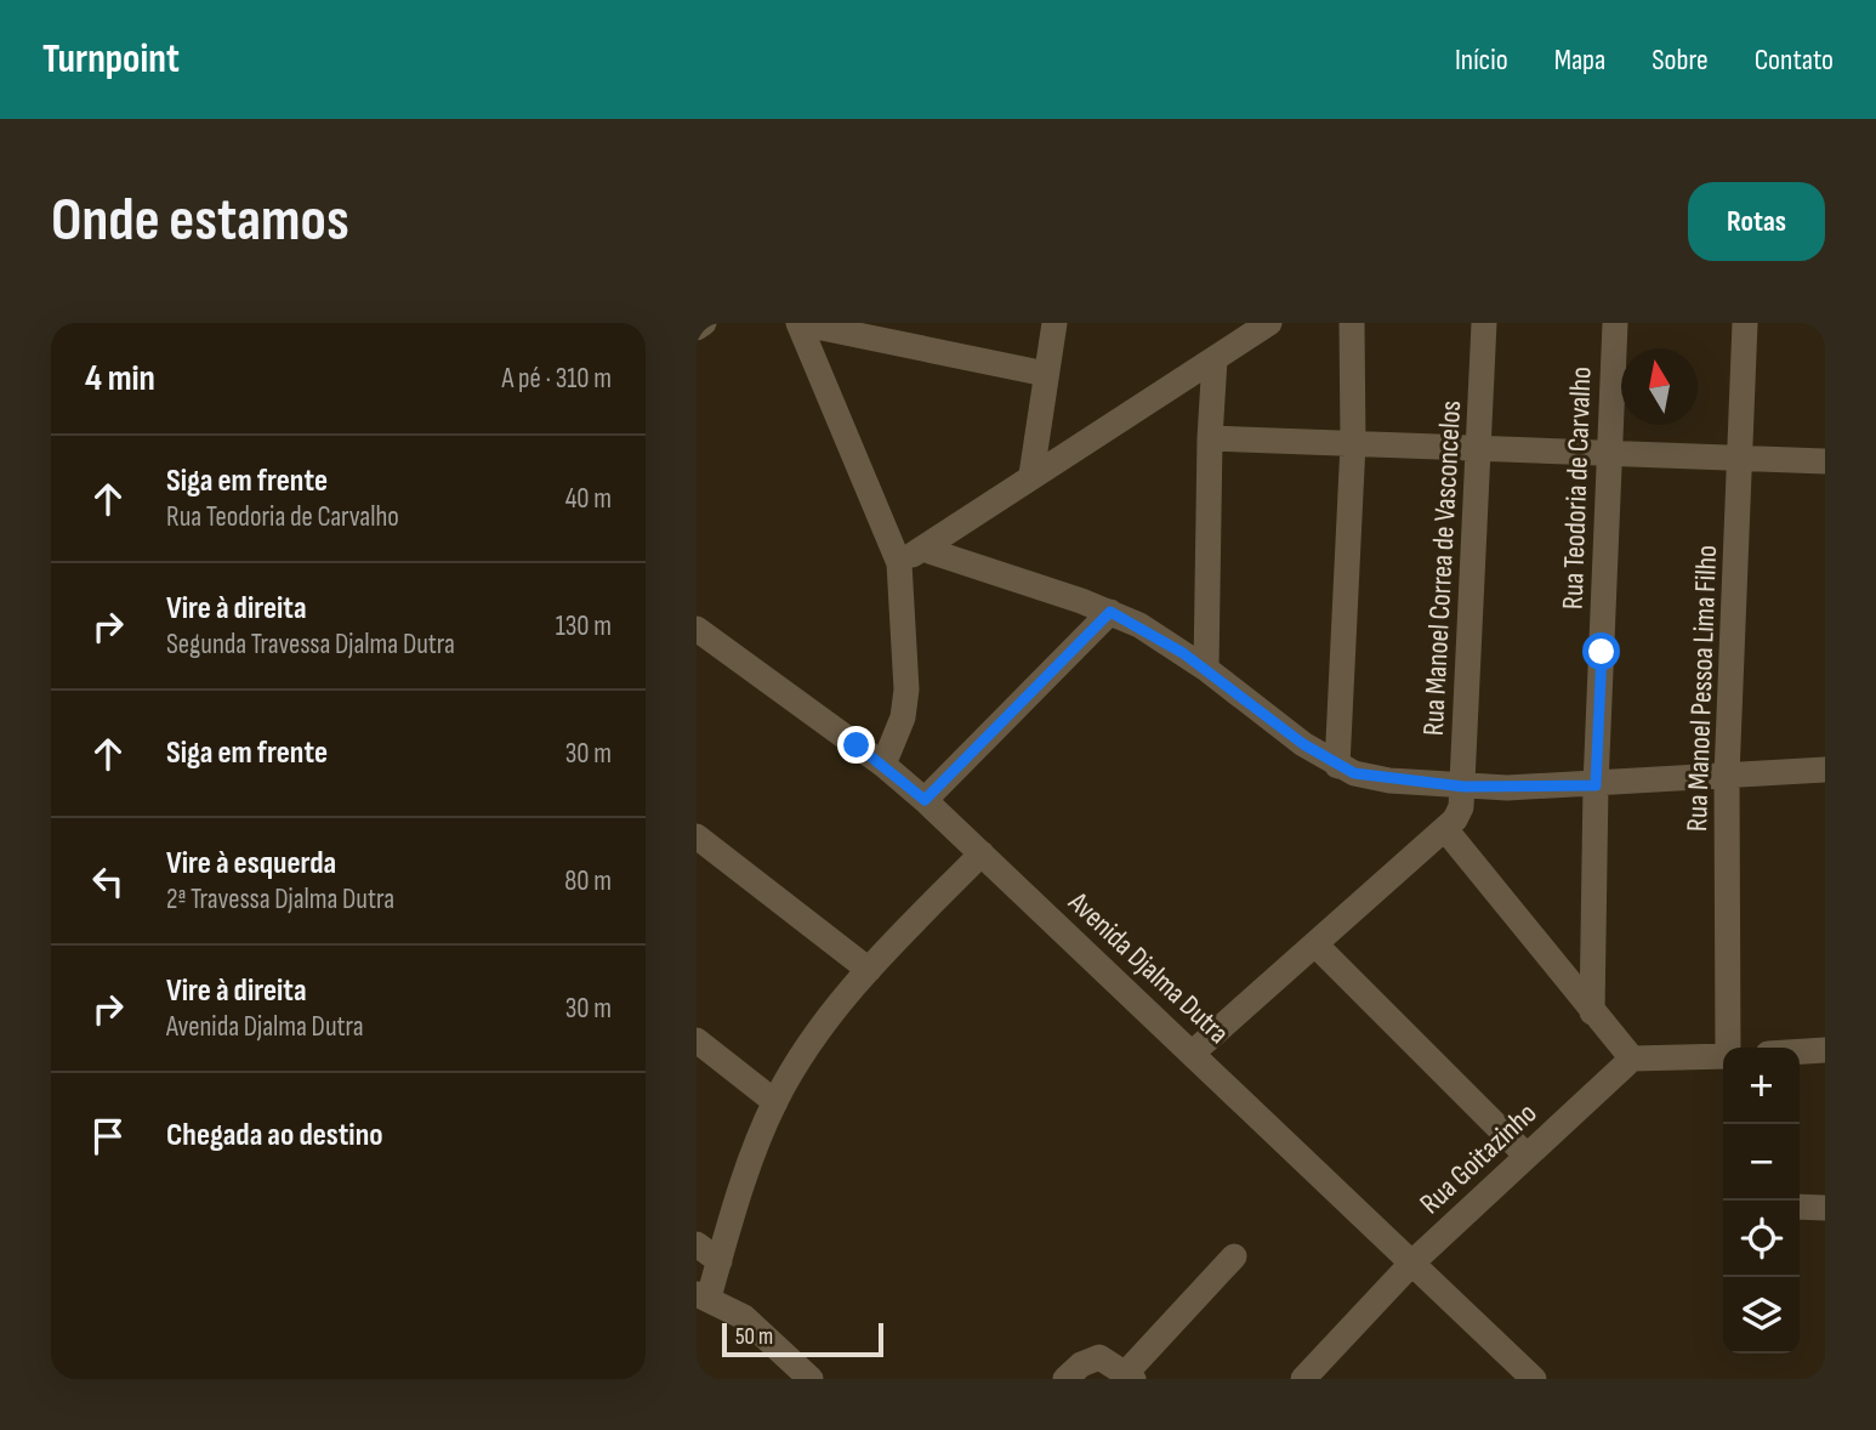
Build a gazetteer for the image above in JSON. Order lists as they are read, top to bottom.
{
  "streets": {
    "street": [
      "Rua Teodoria de Carvalho",
      "Rua Manoel Correa de Vasconcelos",
      "Rua Manoel Pessoa Lima Filho",
      "Avenida Djalma Dutra",
      "Rua Goitazinho"
    ]
  },
  "crossings": [
    ["Rua Manoel Correa de Vasconcelos", "Avenida Djalma Dutra"],
    ["Avenida Djalma Dutra", "Rua Goitazinho"]
  ],
  "scale_bar": "50 m",
  "north": "top",
  "page": {
    "header": "Turnpoint",
    "nav": [
      "Início",
      "Mapa",
      "Sobre",
      "Contato"
    ],
    "buttons": "Rotas",
    "title": "Onde estamos",
    "heading": ["4 min", "A pé · 310 m"],
    "list": [
      ["Siga em frente", "Rua Teodoria de Carvalho", "40 m"],
      ["Vire à direita", "Segunda Travessa Djalma Dutra", "130 m"],
      ["Siga em frente", "30 m"],
      ["Vire à esquerda", "2ª Travessa Djalma Dutra", "80 m"],
      ["Vire à direita", "Avenida Djalma Dutra", "30 m"],
      "Chegada ao destino"
    ],
    "map_buttons": ["+", "−"],
    "scale": "50 m"
  }
}
